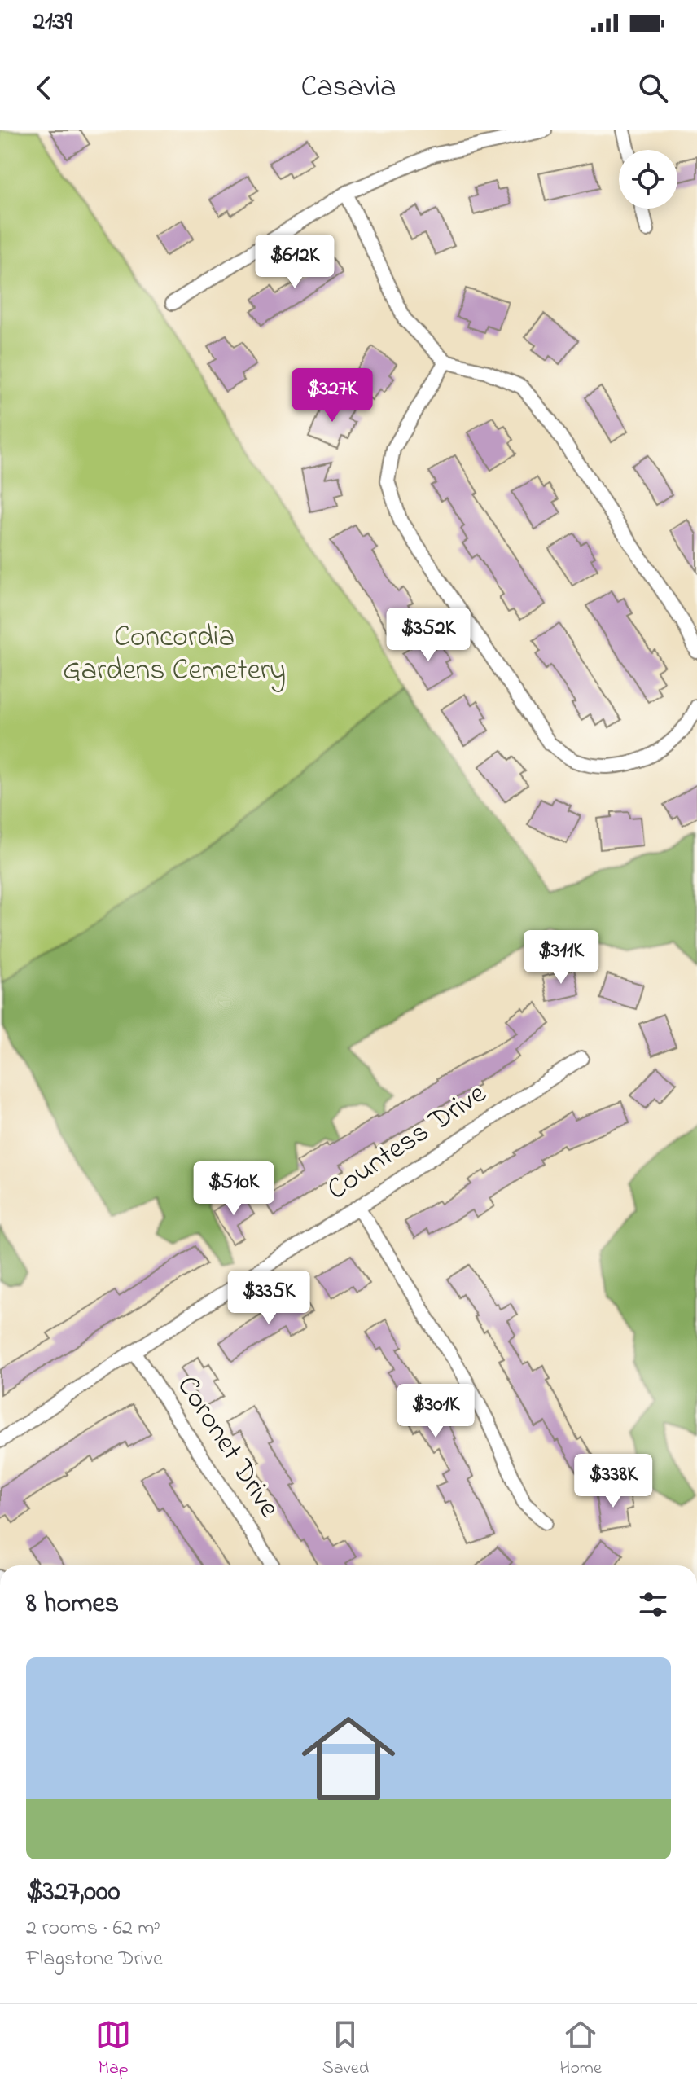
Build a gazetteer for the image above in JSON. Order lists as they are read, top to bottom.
{
  "streets": {
    "street": ["Countess Drive", "Coronet Drive"]
  },
  "crossings": [
    ["Countess Drive", "Coronet Drive"]
  ],
  "parks": ["Concordia Gardens Cemetery"],
  "page": {
    "status": "21:39",
    "header": "Casavia",
    "price": [
      "$612K",
      "$327K",
      "$352K",
      "$311K",
      "$510K",
      "$335K",
      "$301K",
      "$338K"
    ],
    "heading": "8 homes",
    "list": [
      {
        "name": "$327,000",
        "note": "2 rooms · 62 m² · Flagstone Drive"
      }
    ],
    "tabs": ["Map", "Saved", "Home"]
  }
}
